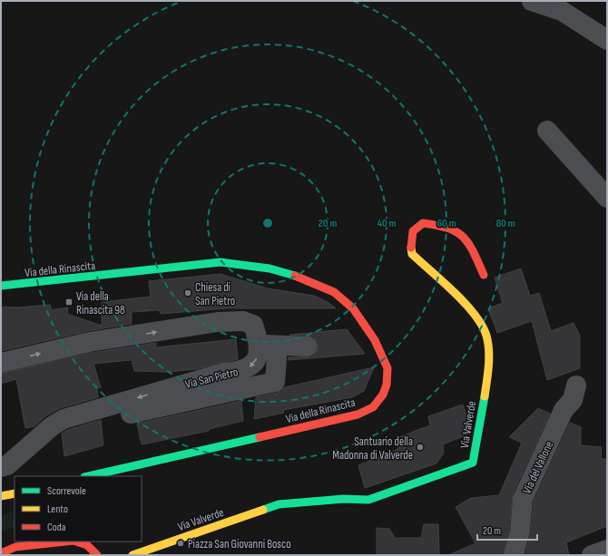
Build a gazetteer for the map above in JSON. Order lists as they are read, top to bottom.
{
  "streets": {
    "street": [
      "Via della Rinascita",
      "Via San Pietro",
      "Via Valverde",
      "Via del Vallone"
    ]
  },
  "places": {
    "other": ["Chiesa di San Pietro", "Santuario della Madonna di Valverde", "Piazza San Giovanni Bosco"],
    "transit": ["Via della Rinascita 98"]
  },
  "legend": ["Scorrevole", "Lento", "Coda"],
  "scale_bar": "20 m",
  "rings": [
    "20 m",
    "40 m",
    "60 m",
    "80 m"
  ]
}
